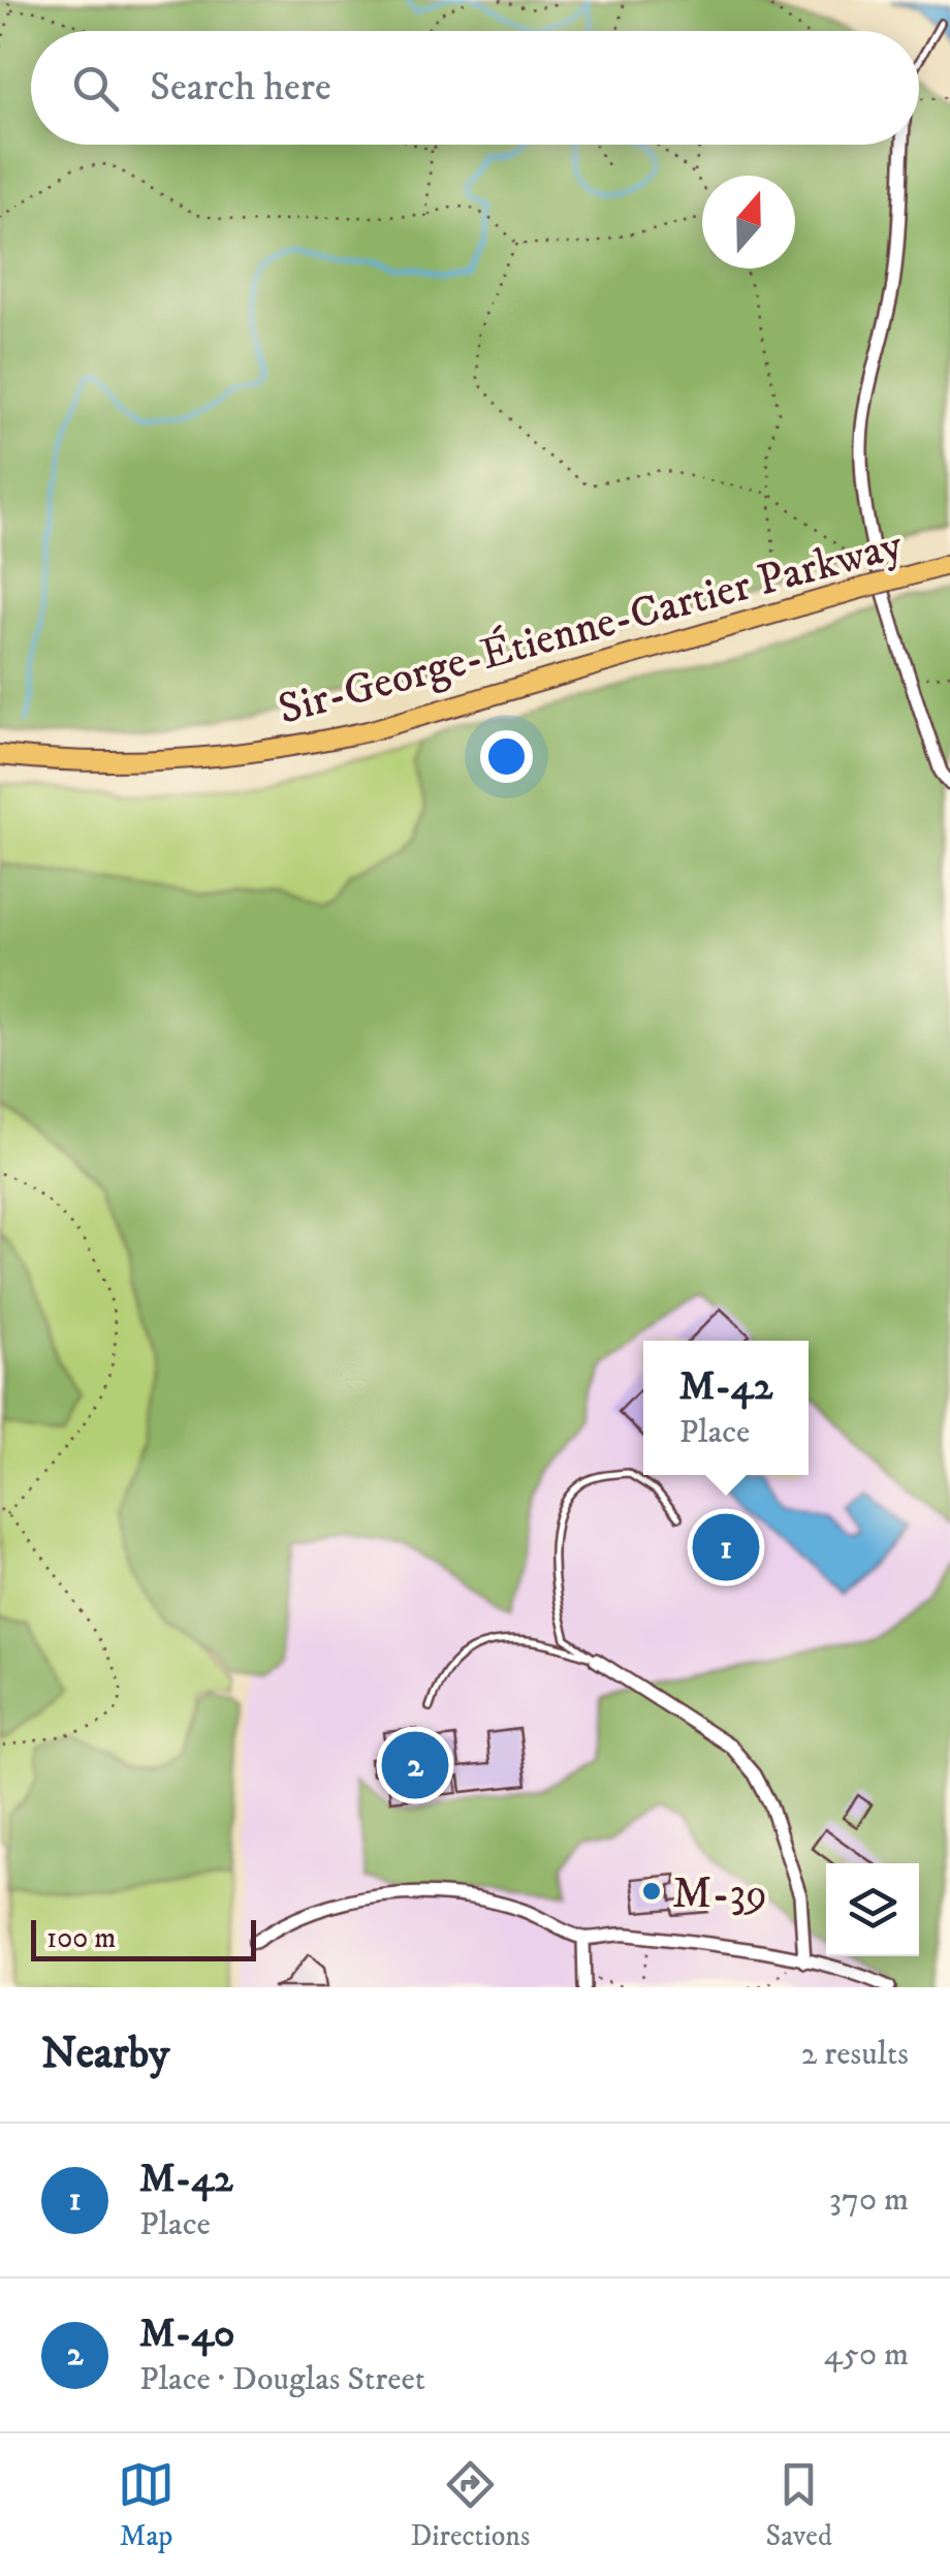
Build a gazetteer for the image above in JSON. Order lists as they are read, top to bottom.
{
  "streets": {
    "main road": ["Sir-George-Étienne-Cartier Parkway"]
  },
  "places": ["M-39"],
  "scale_bar": "100 m",
  "north": "top",
  "page": {
    "search": "Search here",
    "popup": ["M-42", "Place"],
    "pins": ["1", "2"],
    "scale": "100 m",
    "heading": ["Nearby", "2 results"],
    "list": [
      {
        "mark": "1",
        "name": "M-42",
        "note": "Place",
        "value": "370 m"
      },
      {
        "mark": "2",
        "name": "M-40",
        "note": "Place · Douglas Street",
        "value": "450 m"
      }
    ],
    "nav": ["Map", "Directions", "Saved"]
  }
}
